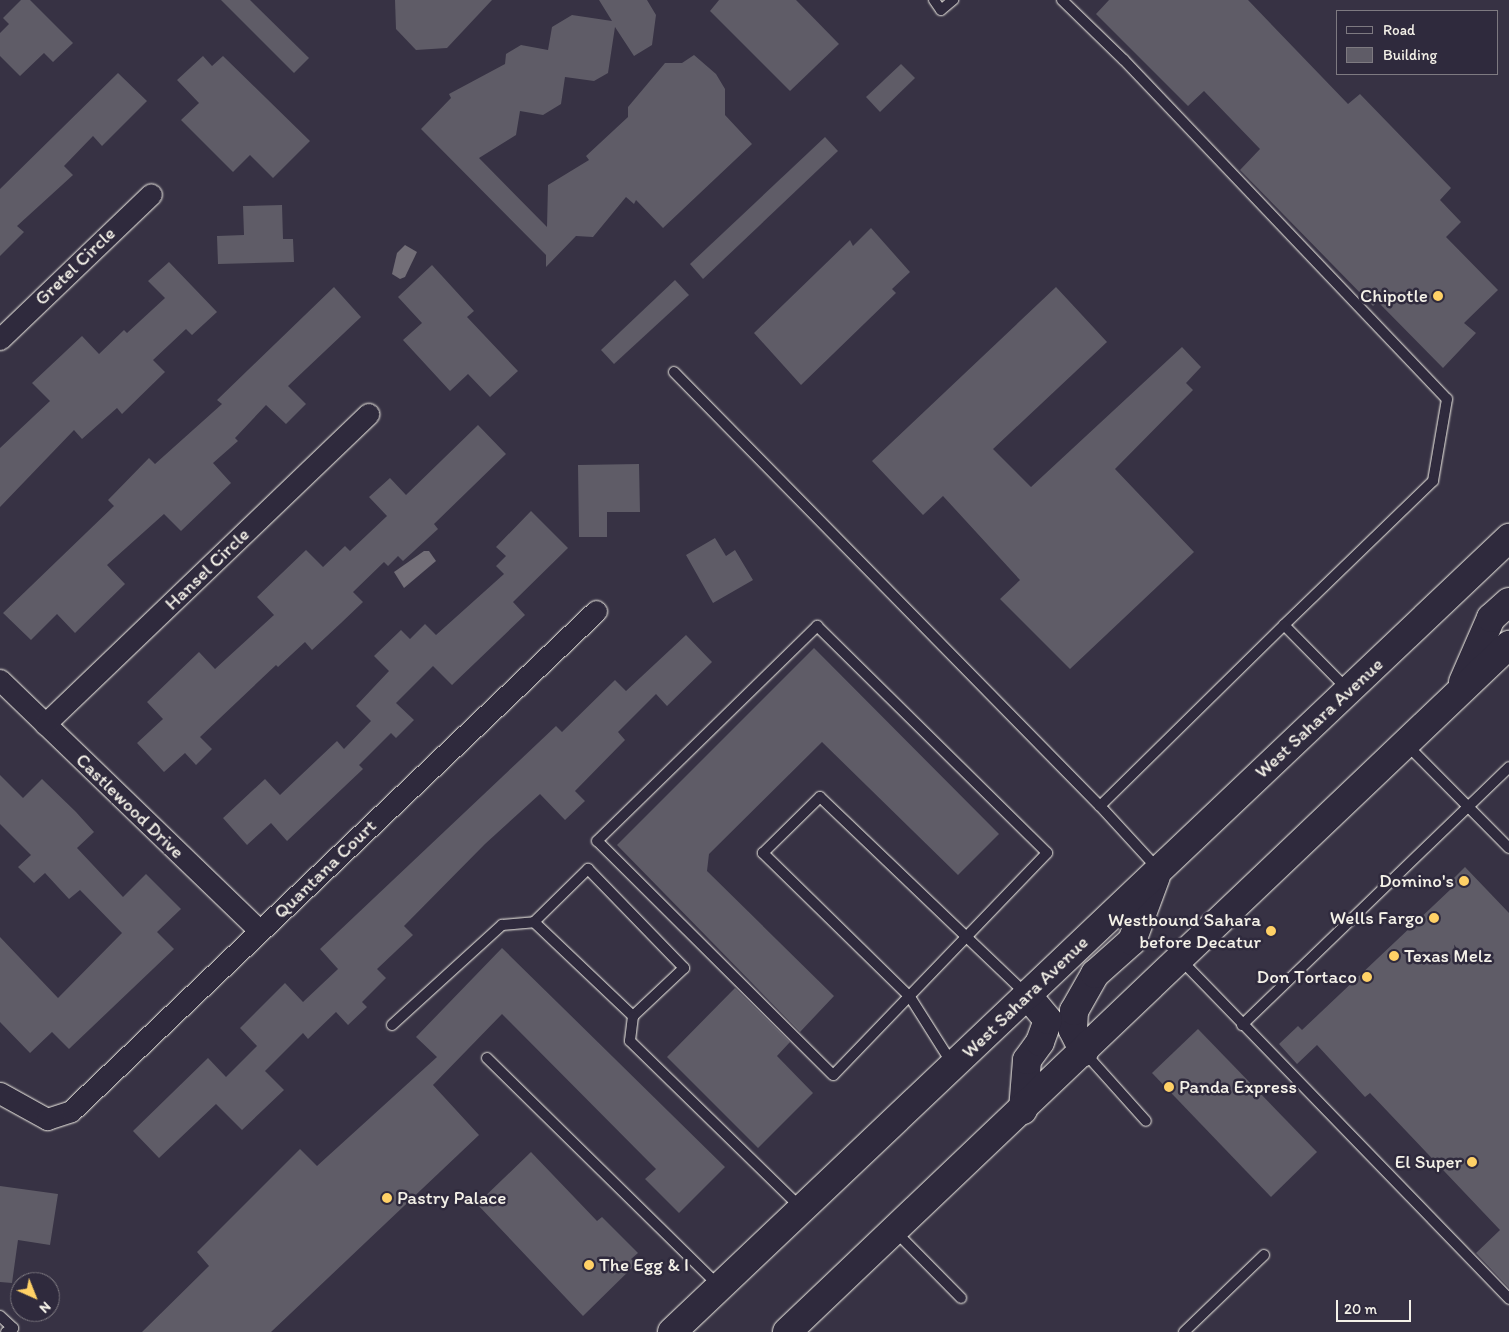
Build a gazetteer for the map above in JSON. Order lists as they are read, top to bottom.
{
  "streets": {
    "main road": ["West Sahara Avenue"],
    "street": [
      "Gretel Circle",
      "Hansel Circle",
      "Castlewood Drive",
      "Quantana Court"
    ]
  },
  "crossings": [
    ["Hansel Circle", "Castlewood Drive"],
    ["Castlewood Drive", "Quantana Court"]
  ],
  "places": [
    "Chipotle",
    "Domino's",
    "Wells Fargo",
    "Westbound Sahara before Decatur",
    "Texas Melz",
    "Don Tortaco",
    "Panda Express",
    "El Super",
    "Pastry Palace",
    "The Egg & I"
  ],
  "legend": ["Road", "Building"],
  "scale_bar": "20 m",
  "north": "bottom right"
}
